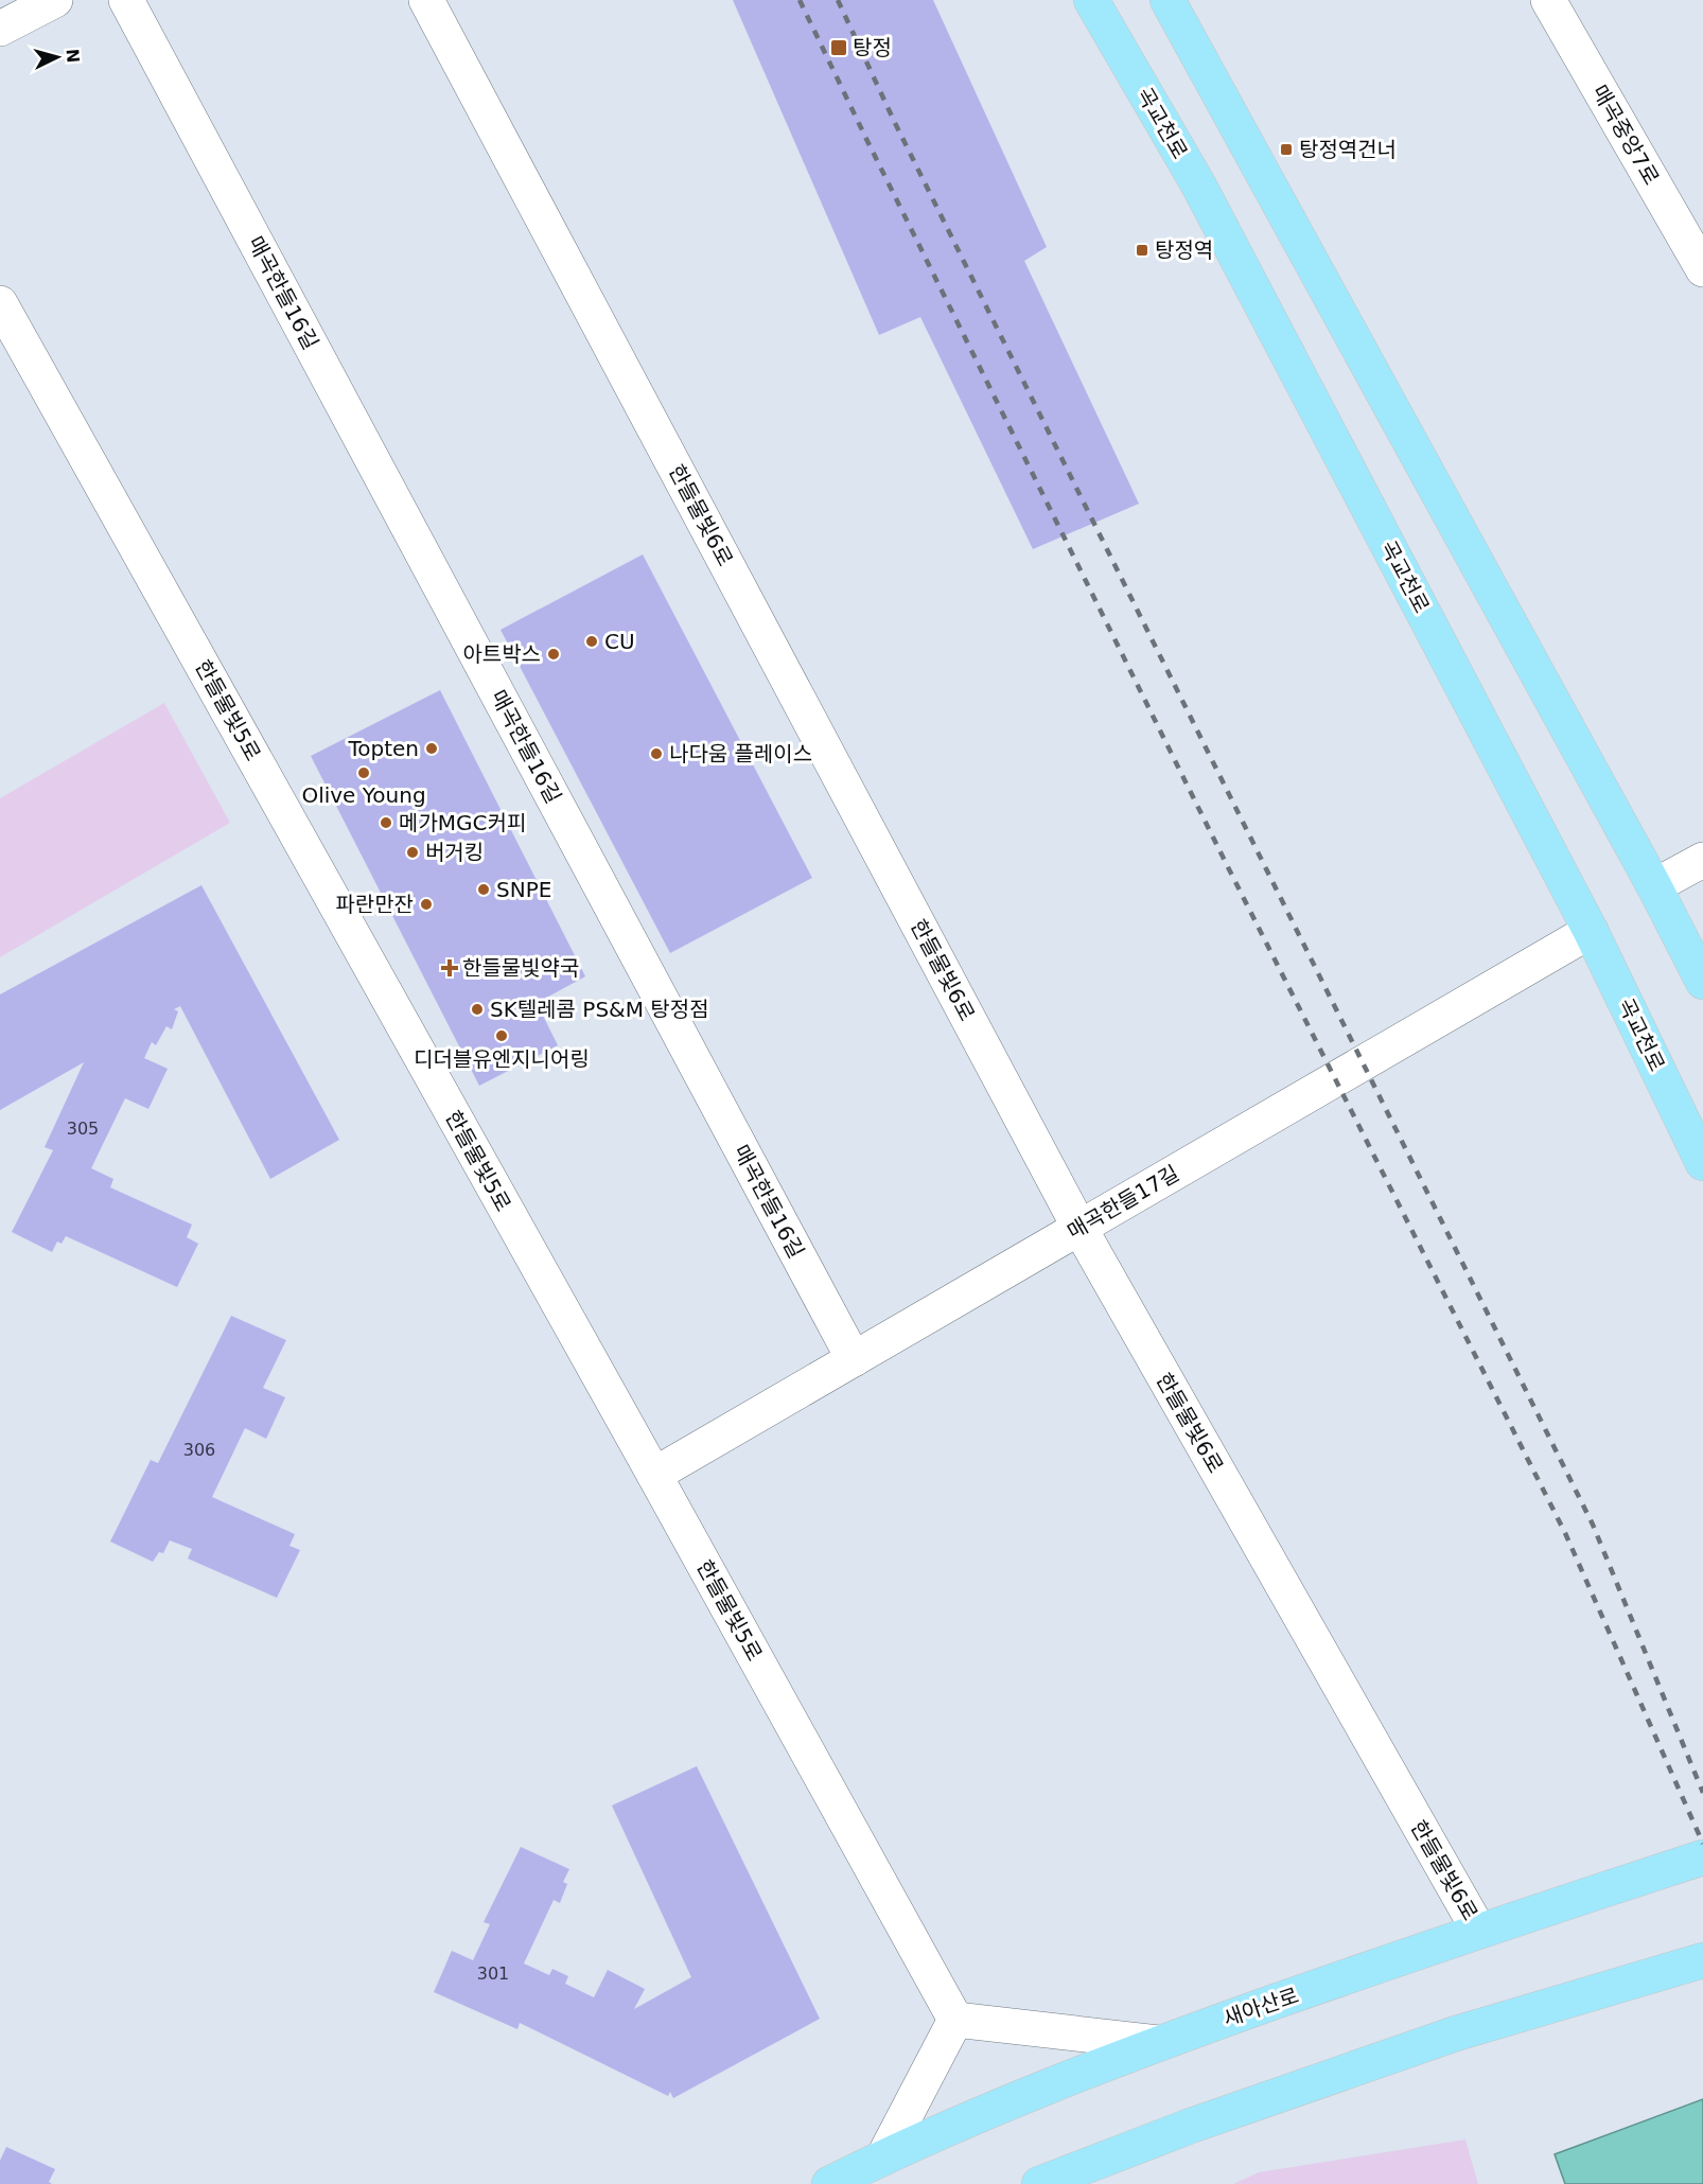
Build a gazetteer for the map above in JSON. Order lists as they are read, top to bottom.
{
  "streets": {
    "main road": ["곡교천로", "새아산로"],
    "street": [
      "매곡중앙7로",
      "매곡한들16길",
      "한들물빛6로",
      "한들물빛5로",
      "매곡한들17길"
    ]
  },
  "crossings": [
    ["곡교천로", "매곡한들17길"],
    ["매곡한들16길", "매곡한들17길"],
    ["한들물빛6로", "매곡한들17길"],
    ["한들물빛6로", "새아산로"],
    ["한들물빛5로", "매곡한들17길"]
  ],
  "places": {
    "transit": ["탕정", "탕정역건너", "탕정역"],
    "other": [
      "CU",
      "아트박스",
      "Topten",
      "나다움 플레이스",
      "Olive Young",
      "메가MGC커피",
      "버거킹",
      "SNPE",
      "파란만잔",
      "SK텔레콤 PS&M 탕정점",
      "디더블유엔지니어링"
    ],
    "health": ["한들물빛약국"]
  },
  "house_numbers": ["305", "306", "301"],
  "north": "right"
}
